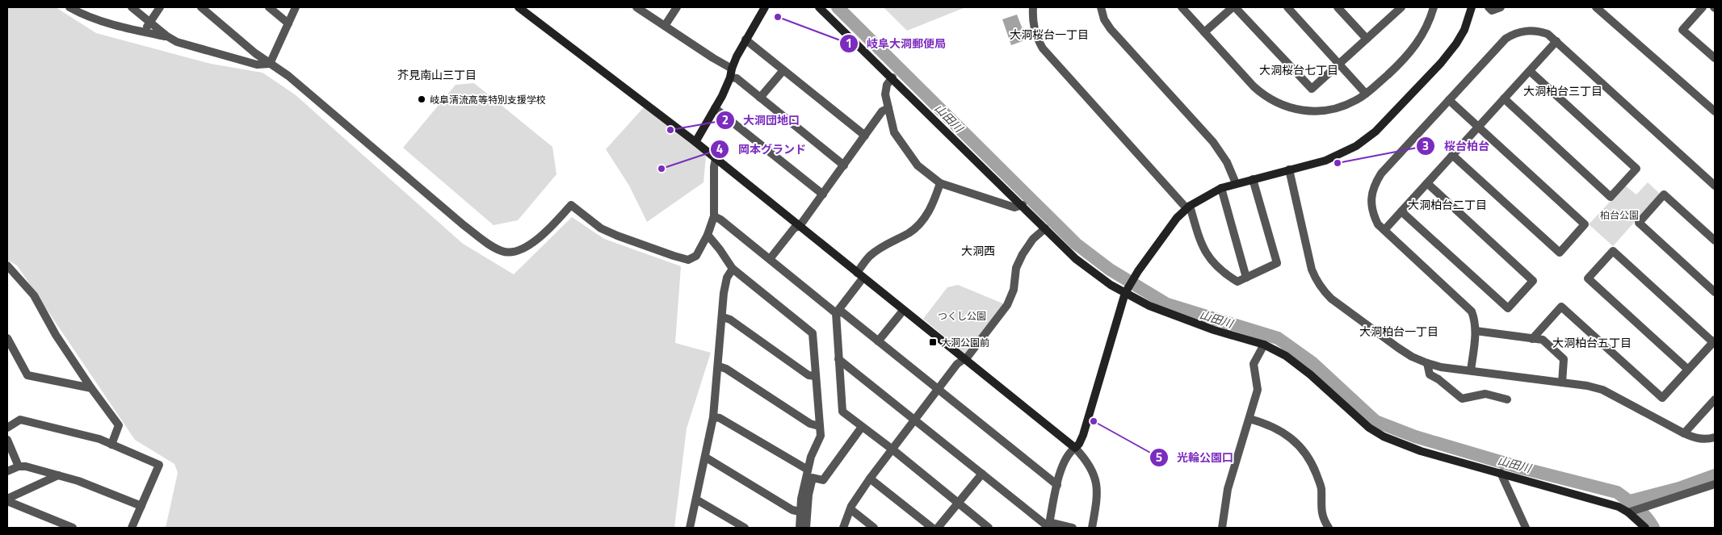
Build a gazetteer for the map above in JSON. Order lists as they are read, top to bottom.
{
  "districts": [
    "大洞桜台一丁目",
    "大洞桜台七丁目",
    "芥見南山三丁目",
    "大洞柏台三丁目",
    "大洞柏台二丁目",
    "大洞西",
    "大洞柏台一丁目",
    "大洞柏台五丁目"
  ],
  "water": ["山田川"],
  "parks": ["柏台公園", "つくし公園"],
  "places": {
    "other": [
      "岐阜大洞郵便局",
      "岐阜清流高等特別支援学校",
      "大洞団地口",
      "桜台柏台",
      "岡本グランド",
      "光輪公園口"
    ],
    "transit": ["大洞公園前"]
  }
}
